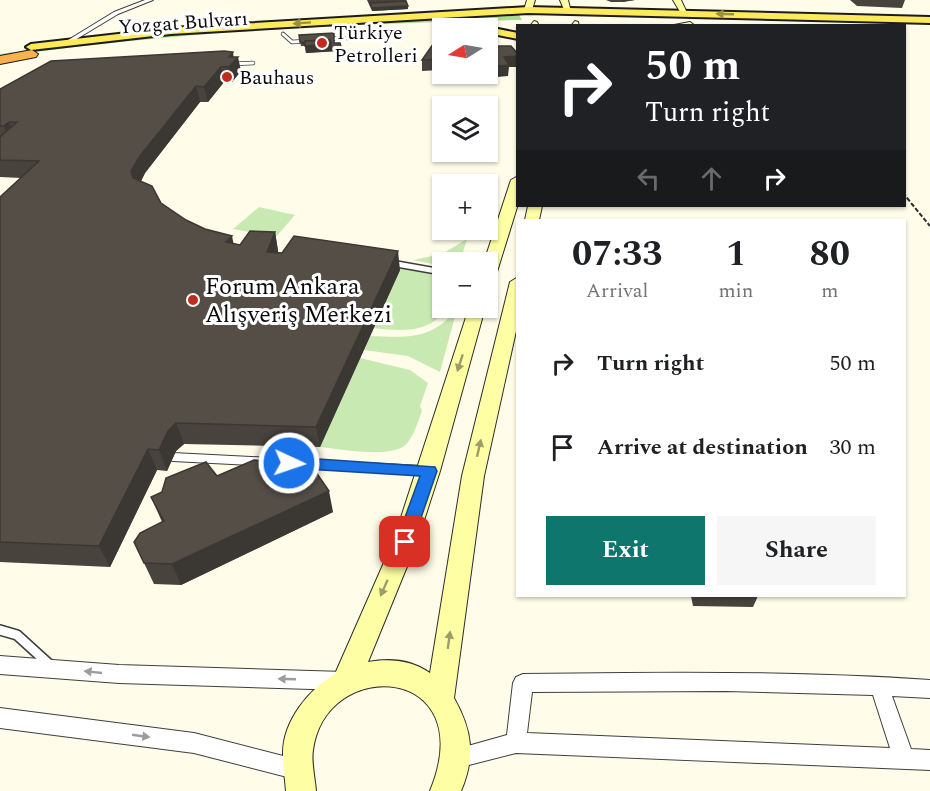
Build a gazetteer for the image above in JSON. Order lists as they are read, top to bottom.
{
  "streets": {
    "main road": ["Yozgat Bulvarı"]
  },
  "places": ["Türkiye Petrolleri", "Bauhaus", "Forum Ankara Alışveriş Merkezi"],
  "north": "left",
  "page": {
    "map_buttons": ["+", "−"],
    "turn": ["50 m", "Turn right"],
    "eta": [
      "07:33",
      "Arrival",
      "1",
      "min",
      "80",
      "m"
    ],
    "list": [
      {
        "name": "Turn right",
        "value": "50 m"
      },
      {
        "name": "Arrive at destination",
        "value": "30 m"
      }
    ],
    "buttons": ["Exit", "Share"]
  }
}
